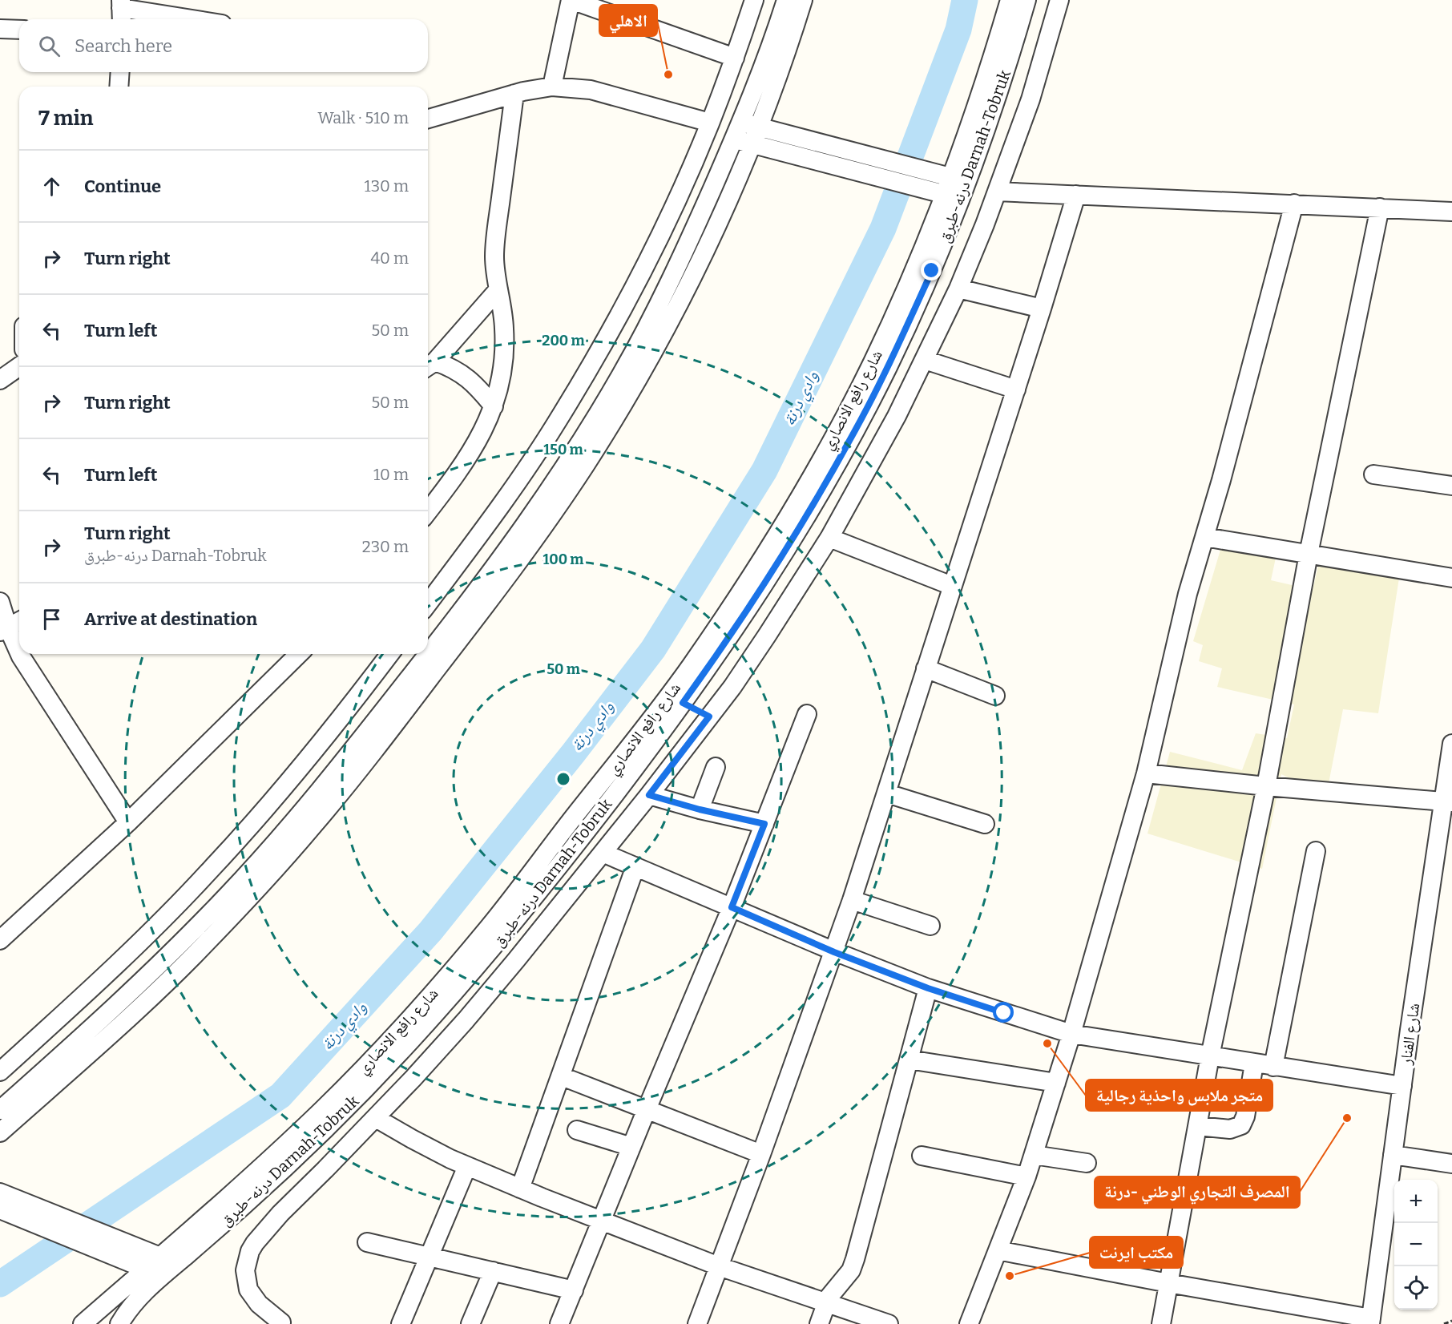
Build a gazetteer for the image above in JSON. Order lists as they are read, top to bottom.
{
  "streets": {
    "street": ["درنه-طبرق Darnah-Tobruk", "شارع رافع الانصاري", "شارع الفنار"]
  },
  "crossings": [
    ["درنه-طبرق Darnah-Tobruk", "شارع رافع الانصاري"]
  ],
  "water": ["وادي درنة"],
  "places": [
    "الاهلي",
    "متجر ملابس واحذية رجالية",
    "المصرف التجاري الوطني -درنة",
    "مكتب ايرنت"
  ],
  "page": {
    "search": "Search here",
    "heading": ["7 min", "Walk · 510 m"],
    "list": [
      ["Continue", "130 m"],
      ["Turn right", "40 m"],
      ["Turn left", "50 m"],
      ["Turn right", "50 m"],
      ["Turn left", "10 m"],
      ["Turn right", "درنه-طبرق Darnah-Tobruk", "230 m"],
      "Arrive at destination"
    ],
    "map_buttons": ["+", "−"]
  },
  "rings": [
    "200 m",
    "150 m",
    "100 m",
    "50 m"
  ]
}
